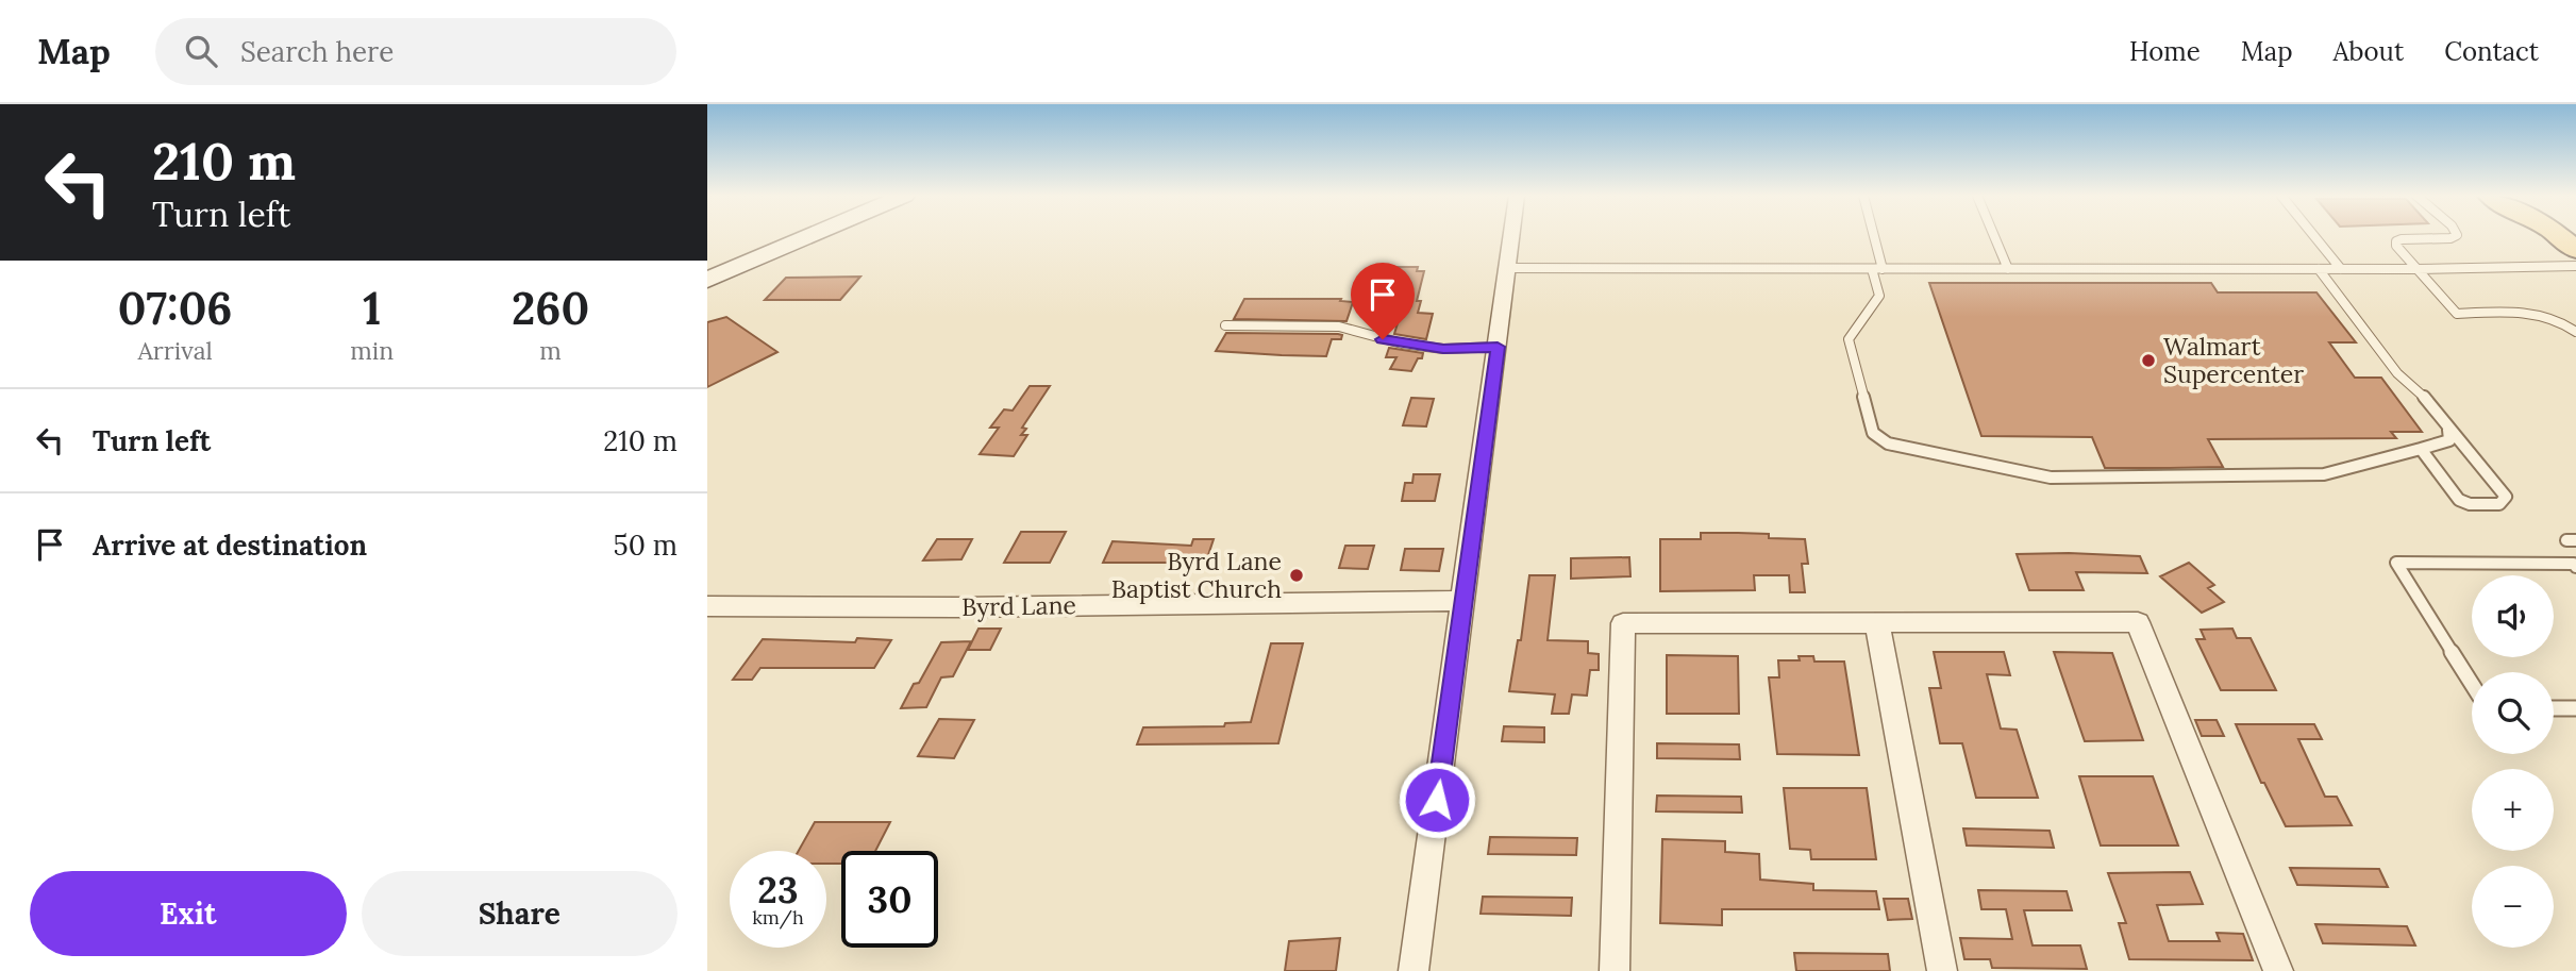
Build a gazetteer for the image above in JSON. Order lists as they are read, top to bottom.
{
  "streets": {
    "street": ["Byrd Lane"]
  },
  "places": ["Walmart Supercenter", "Byrd Lane Baptist Church"],
  "page": {
    "header": "Map",
    "search": "Search here",
    "nav": [
      "Home",
      "Map",
      "About",
      "Contact"
    ],
    "turn": ["210 m", "Turn left"],
    "eta": [
      "07:06",
      "Arrival",
      "1",
      "min",
      "260",
      "m"
    ],
    "list": [
      {
        "name": "Turn left",
        "value": "210 m"
      },
      {
        "name": "Arrive at destination",
        "value": "50 m"
      }
    ],
    "map_buttons": ["+", "−"],
    "speed": "23 km/h",
    "limit": "30",
    "buttons": ["Exit", "Share"]
  }
}
